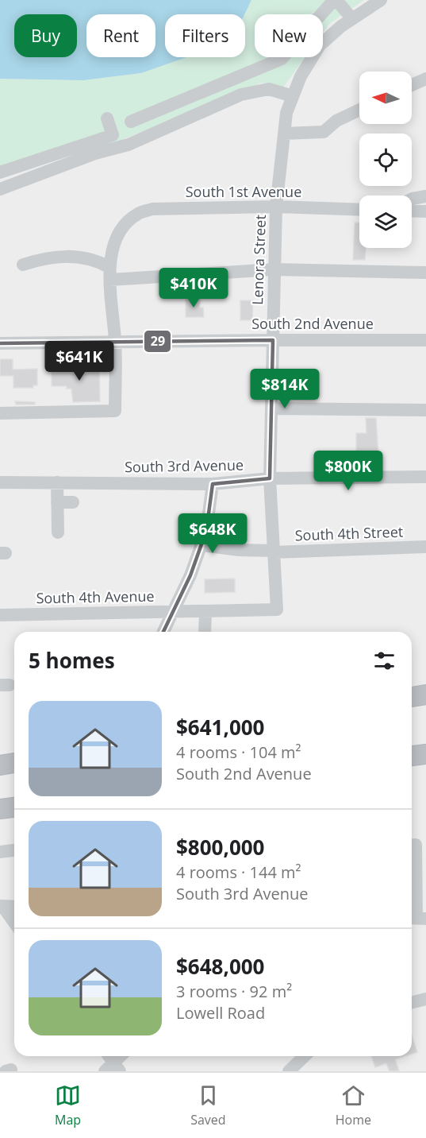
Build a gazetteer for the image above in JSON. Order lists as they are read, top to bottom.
{
  "streets": {
    "street": [
      "South 1st Avenue",
      "Lenora Street",
      "South 2nd Avenue",
      "South 3rd Avenue",
      "South 4th Street",
      "South 4th Avenue"
    ]
  },
  "crossings": [
    ["South 1st Avenue", "Lenora Street"],
    ["Lenora Street", "South 2nd Avenue"],
    ["Lenora Street", "South 3rd Avenue"],
    ["Lenora Street", "South 4th Street"],
    ["Lenora Street", "South 4th Avenue"]
  ],
  "lines": ["transit line 29"],
  "north": "left",
  "page": {
    "chip": [
      "Buy",
      "Rent",
      "Filters",
      "New"
    ],
    "price": [
      "$410K",
      "$641K",
      "$814K",
      "$800K",
      "$648K"
    ],
    "heading": "5 homes",
    "list": [
      {
        "name": "$641,000",
        "note": "4 rooms · 104 m² · South 2nd Avenue"
      },
      {
        "name": "$800,000",
        "note": "4 rooms · 144 m² · South 3rd Avenue"
      },
      {
        "name": "$648,000",
        "note": "3 rooms · 92 m² · Lowell Road"
      }
    ],
    "tabs": ["Map", "Saved", "Home"]
  }
}
